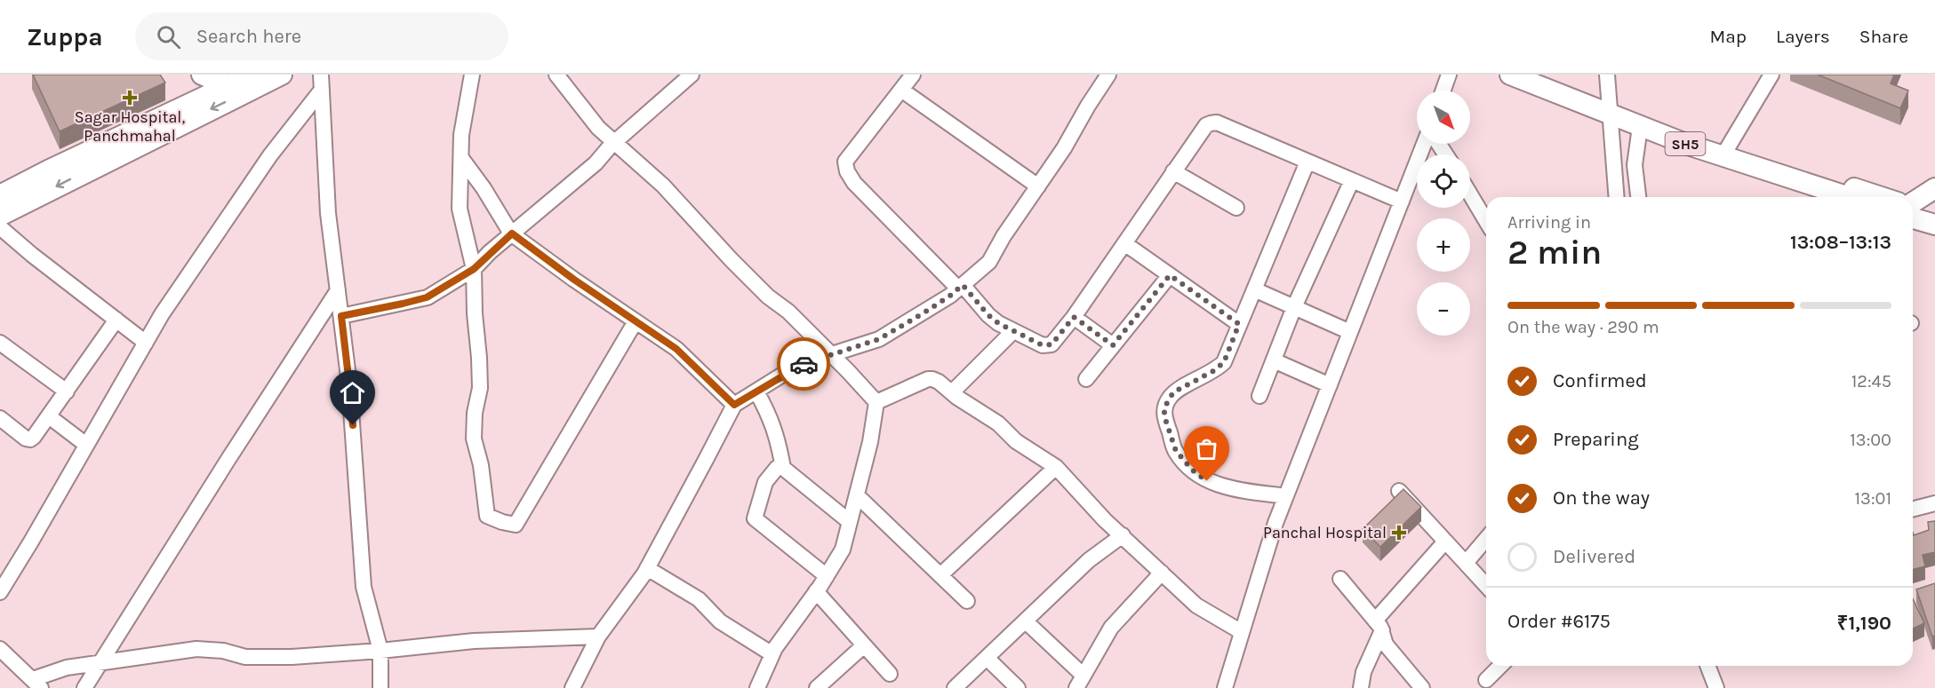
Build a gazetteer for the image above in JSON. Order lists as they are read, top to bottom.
{
  "streets": {
    "main road": ["SH5"]
  },
  "places": {
    "health": ["Sagar Hospital, Panchmahal", "Panchal Hospital"]
  },
  "north": "bottom right",
  "page": {
    "header": "Zuppa",
    "search": "Search here",
    "nav": ["Map", "Layers", "Share"],
    "map_buttons": ["+", "−"],
    "heading": ["2 min", "Arriving in", "13:08–13:13"],
    "panel": ["Order #6175", "₹1,190"],
    "bar": "On the way · 290 m",
    "list": [
      ["Confirmed", "12:45"],
      ["Preparing", "13:00"],
      ["On the way", "13:01"],
      "Delivered"
    ]
  }
}
